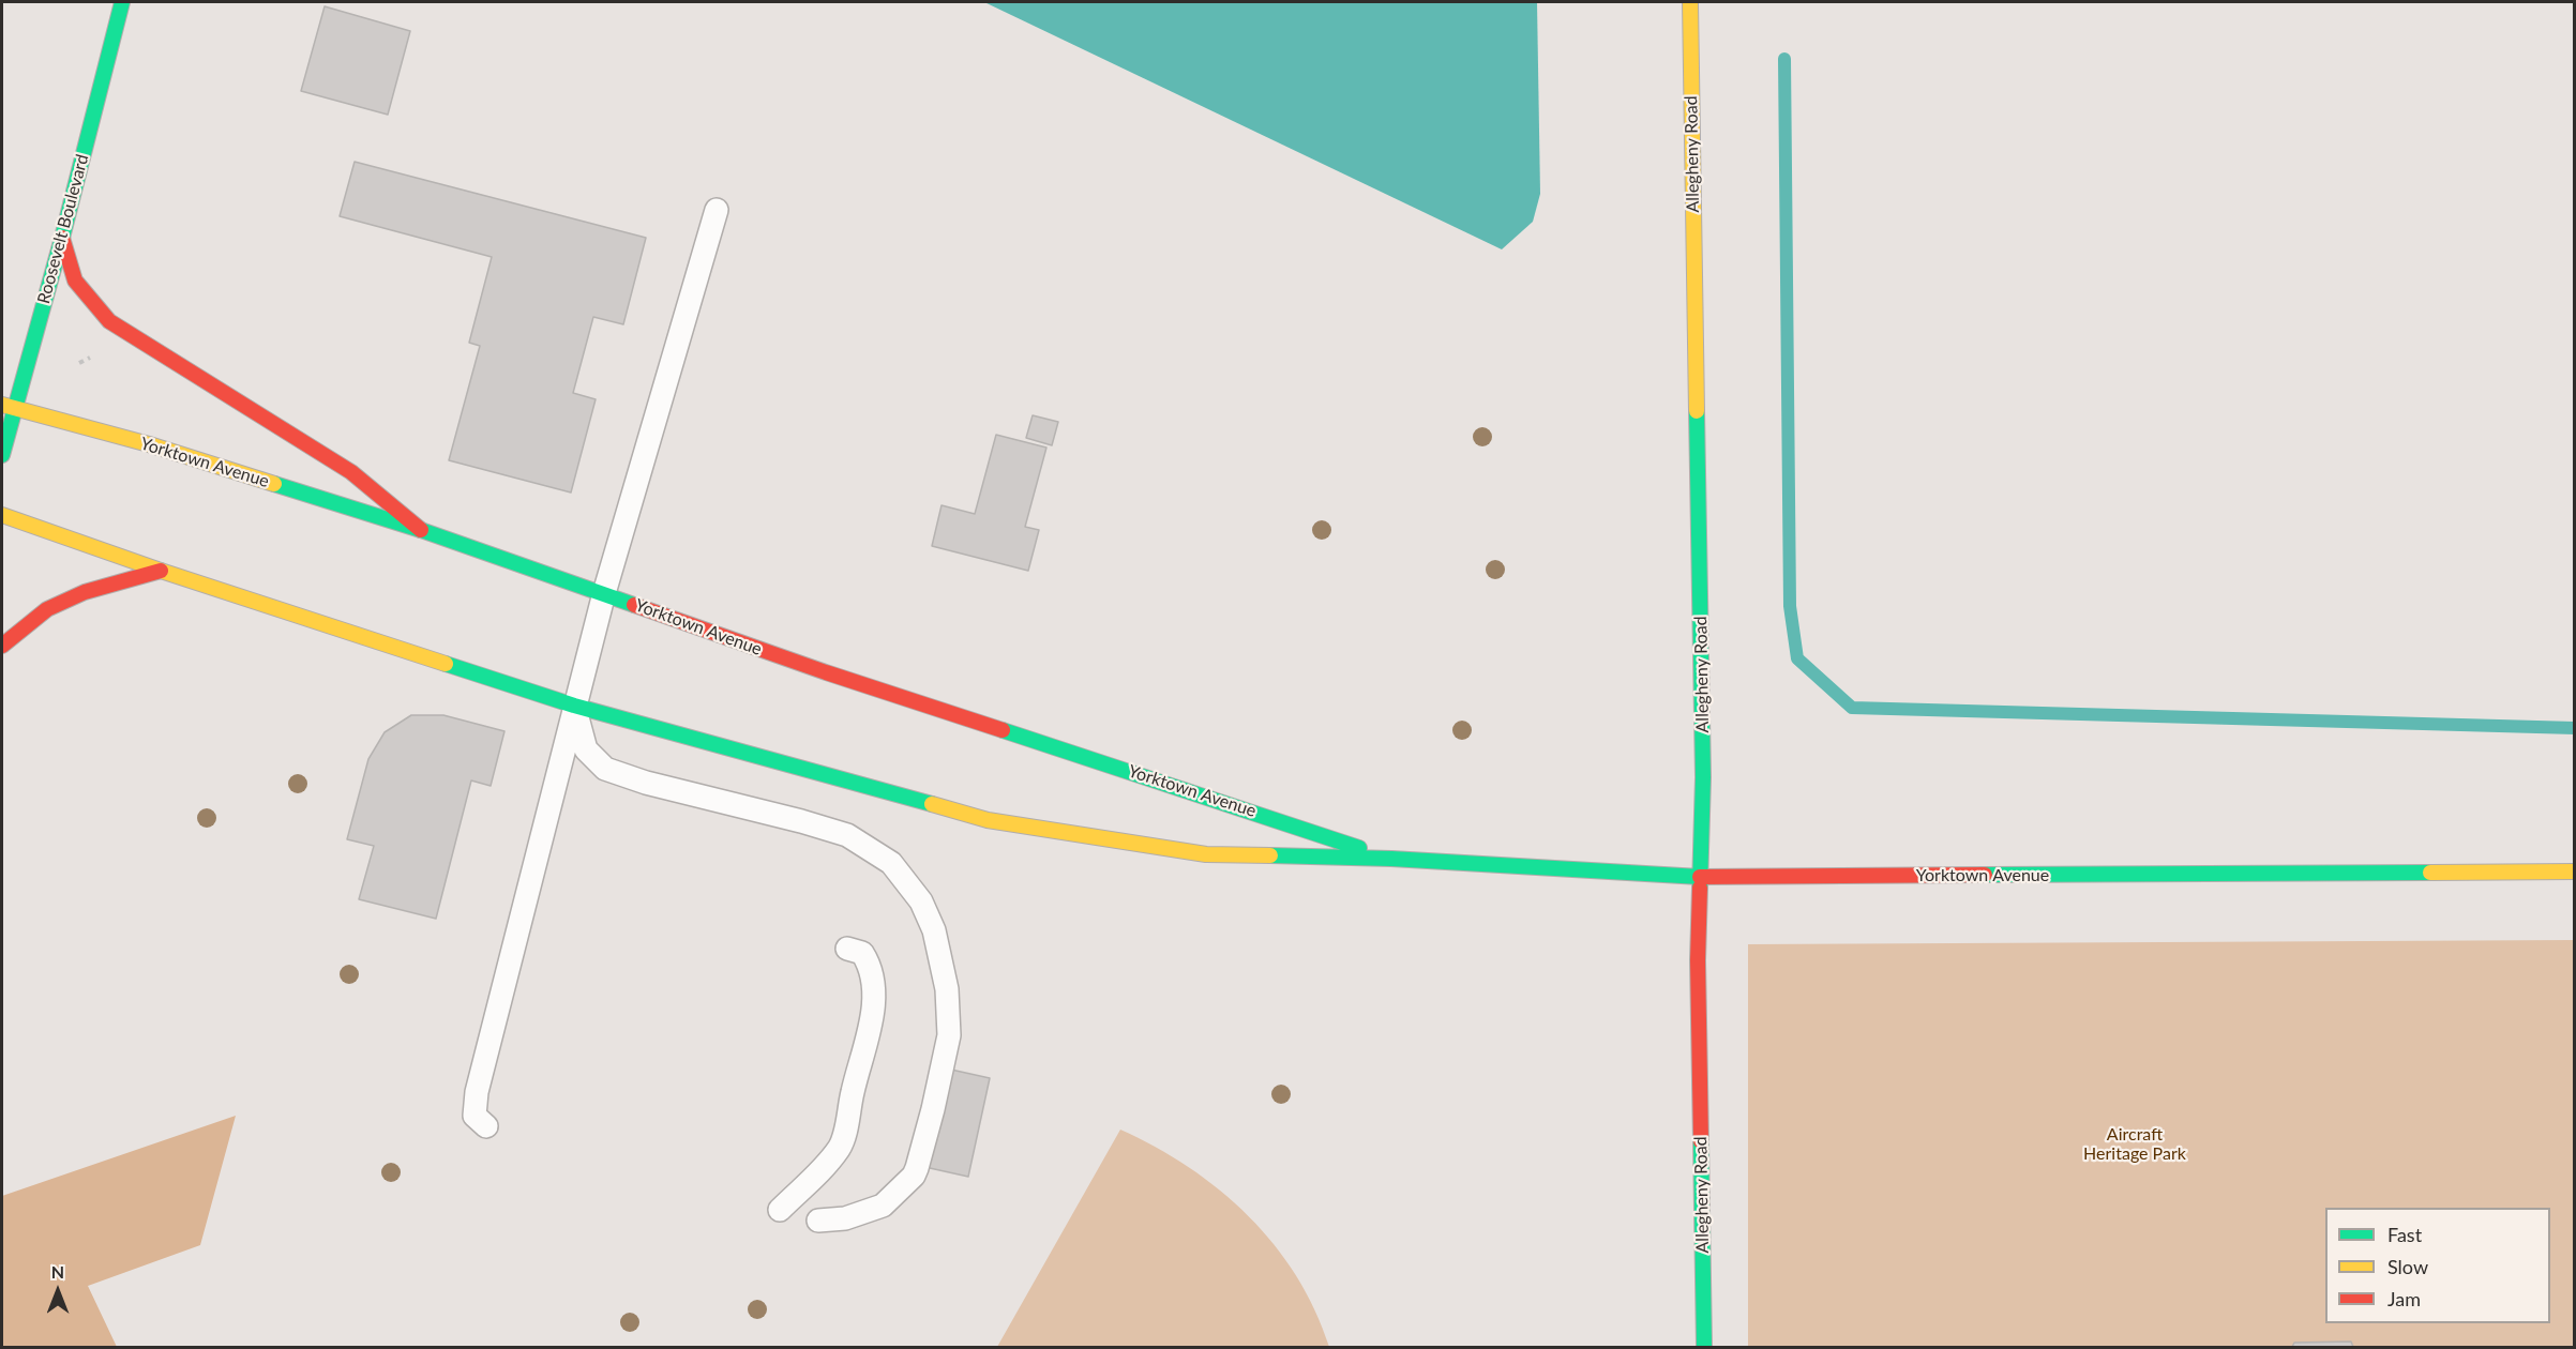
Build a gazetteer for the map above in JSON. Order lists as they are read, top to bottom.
{
  "streets": {
    "main road": ["Allegheny Road", "Roosevelt Boulevard", "Yorktown Avenue"]
  },
  "crossings": [
    ["Allegheny Road", "Yorktown Avenue"],
    ["Roosevelt Boulevard", "Yorktown Avenue"]
  ],
  "parks": ["Aircraft Heritage Park"],
  "legend": ["Fast", "Slow", "Jam"],
  "north": "top"
}
